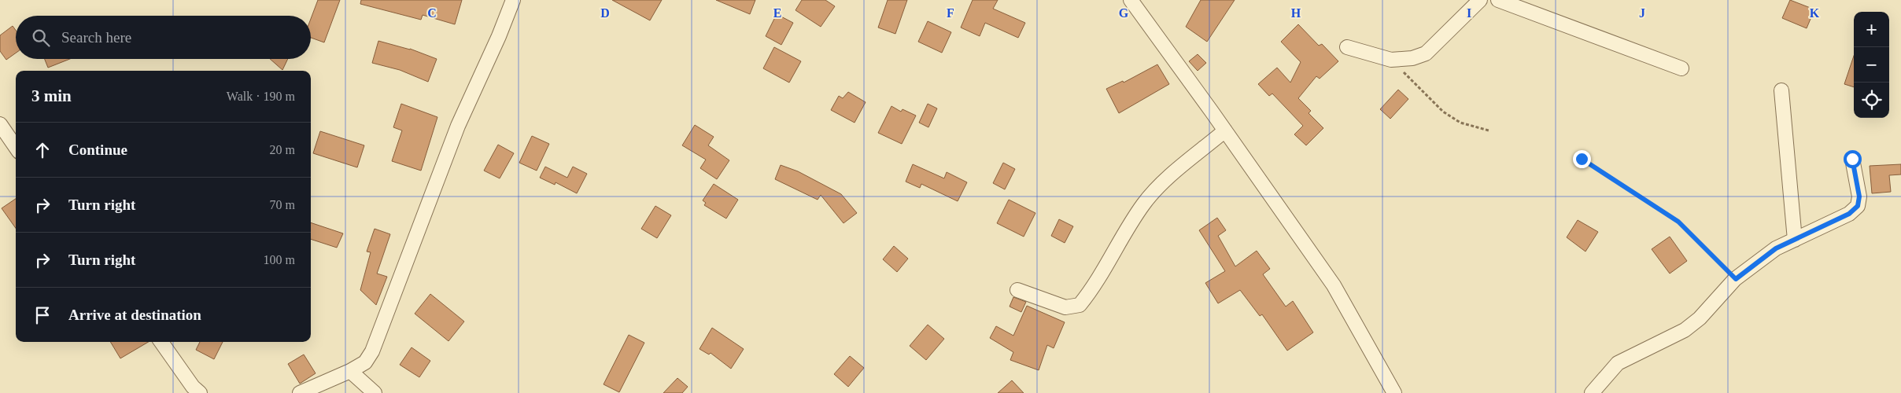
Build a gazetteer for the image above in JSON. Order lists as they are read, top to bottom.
{
  "page": {
    "map_buttons": ["+", "−"],
    "search": "Search here",
    "heading": ["3 min", "Walk · 190 m"],
    "list": [
      ["Continue", "20 m"],
      ["Turn right", "70 m"],
      ["Turn right", "100 m"],
      "Arrive at destination"
    ]
  },
  "grid": {
    "columns": [
      "C",
      "D",
      "E",
      "F",
      "G",
      "H",
      "I",
      "J",
      "K"
    ]
  }
}
